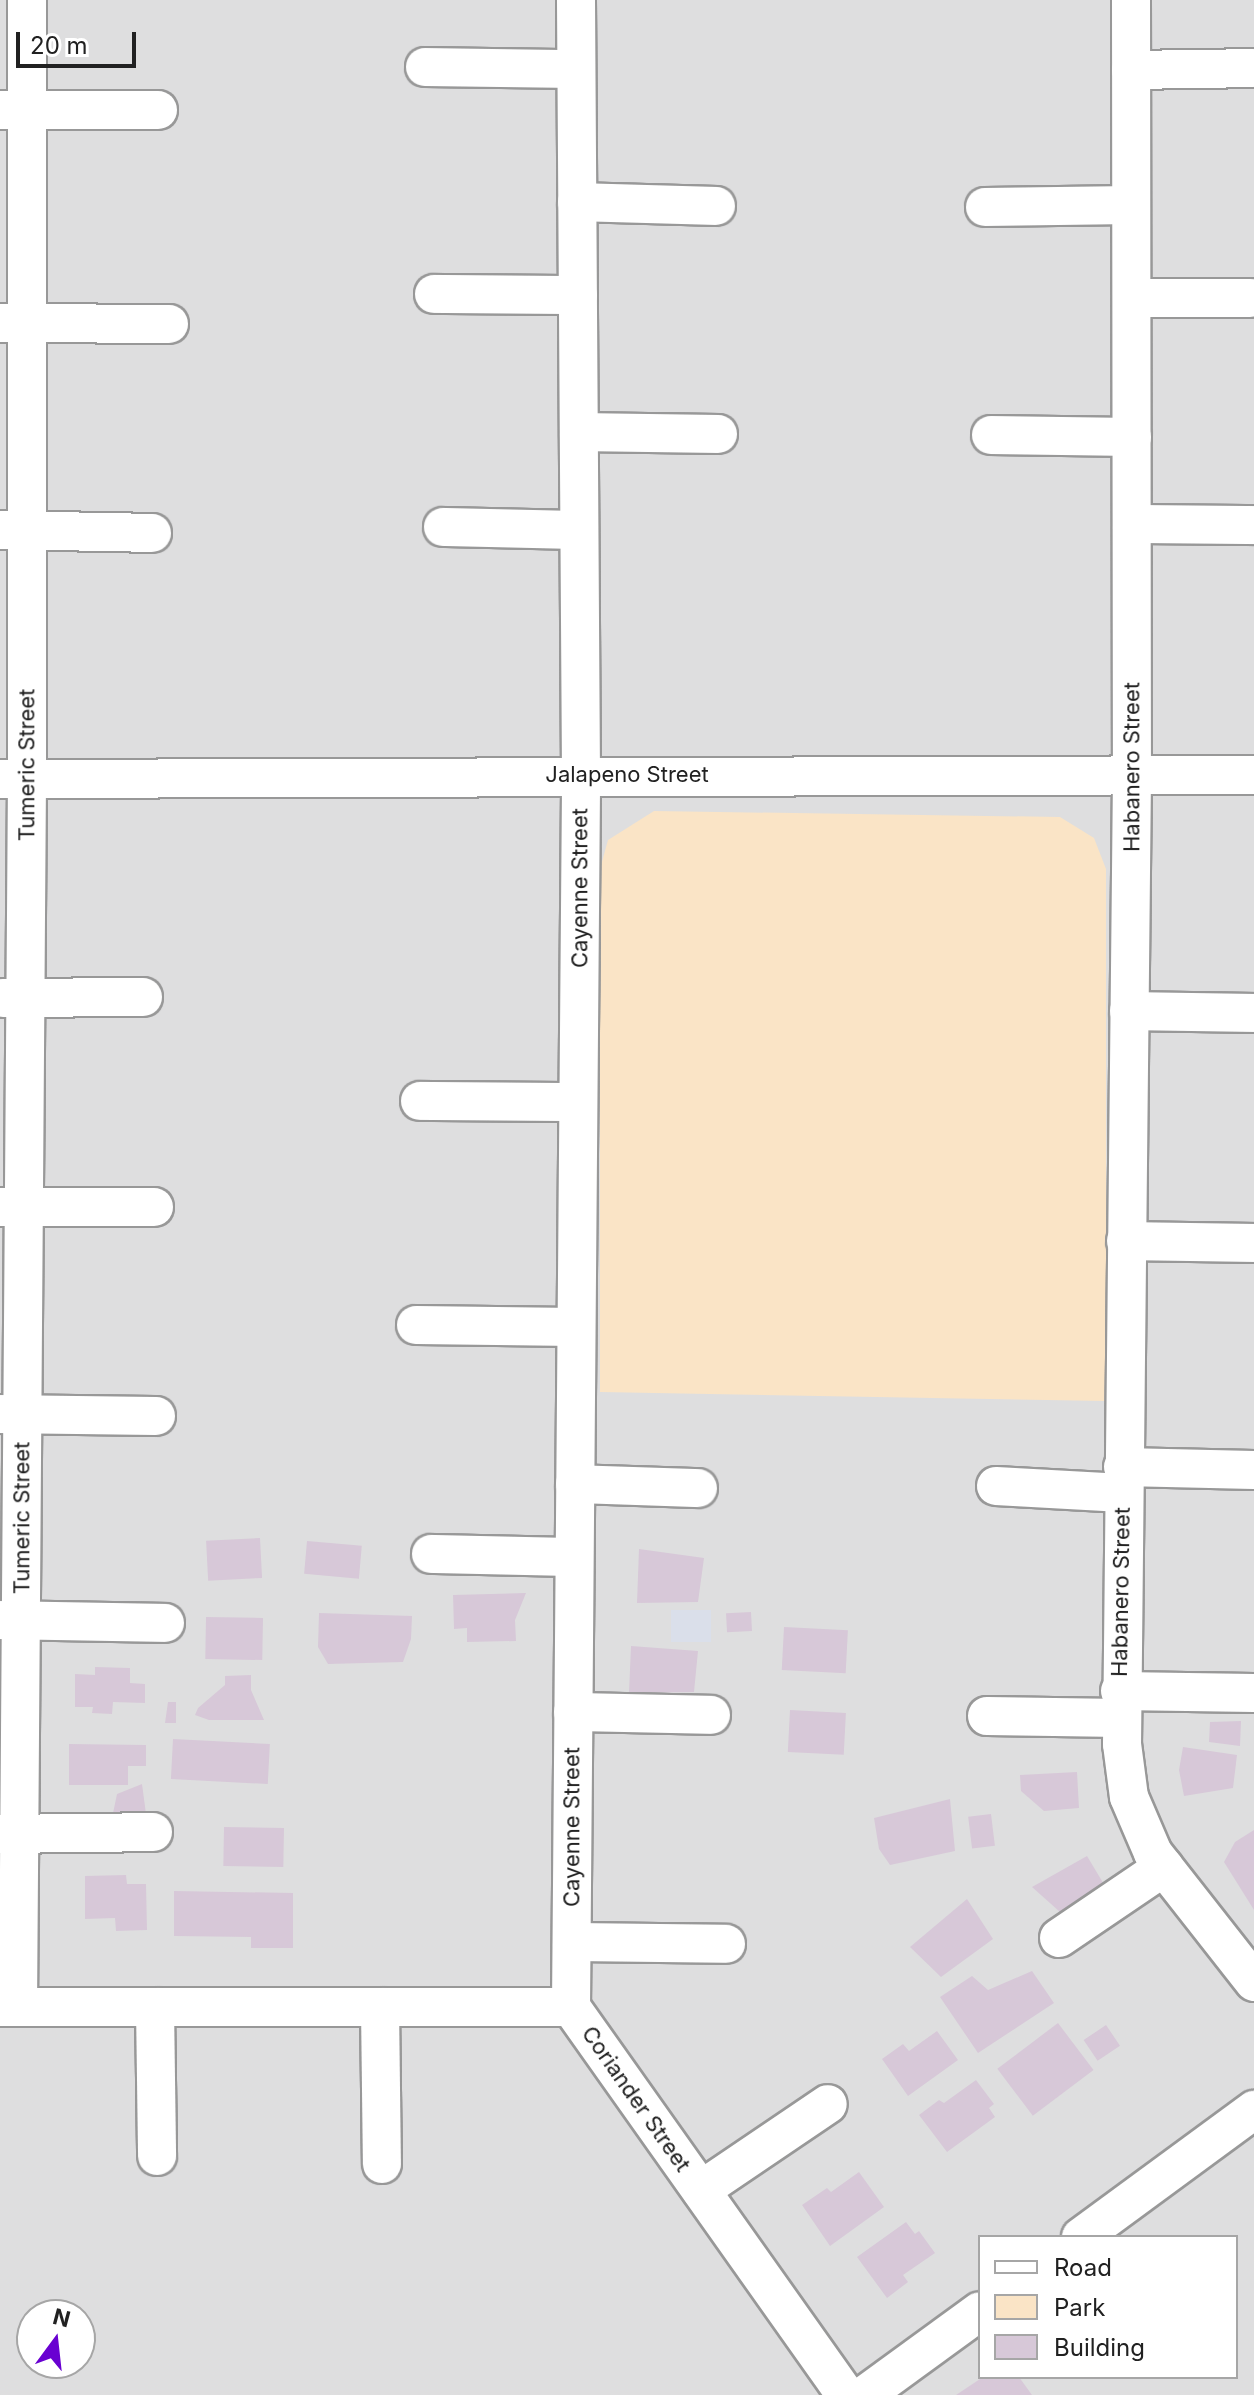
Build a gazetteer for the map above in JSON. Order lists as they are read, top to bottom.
{
  "streets": {
    "street": [
      "Tumeric Street",
      "Habanero Street",
      "Jalapeno Street",
      "Cayenne Street",
      "Coriander Street"
    ]
  },
  "crossings": [
    ["Tumeric Street", "Jalapeno Street"],
    ["Tumeric Street", "Coriander Street"],
    ["Habanero Street", "Jalapeno Street"],
    ["Jalapeno Street", "Cayenne Street"],
    ["Cayenne Street", "Coriander Street"]
  ],
  "legend": ["Road", "Park", "Building"],
  "scale_bar": "20 m",
  "north": "top"
}
